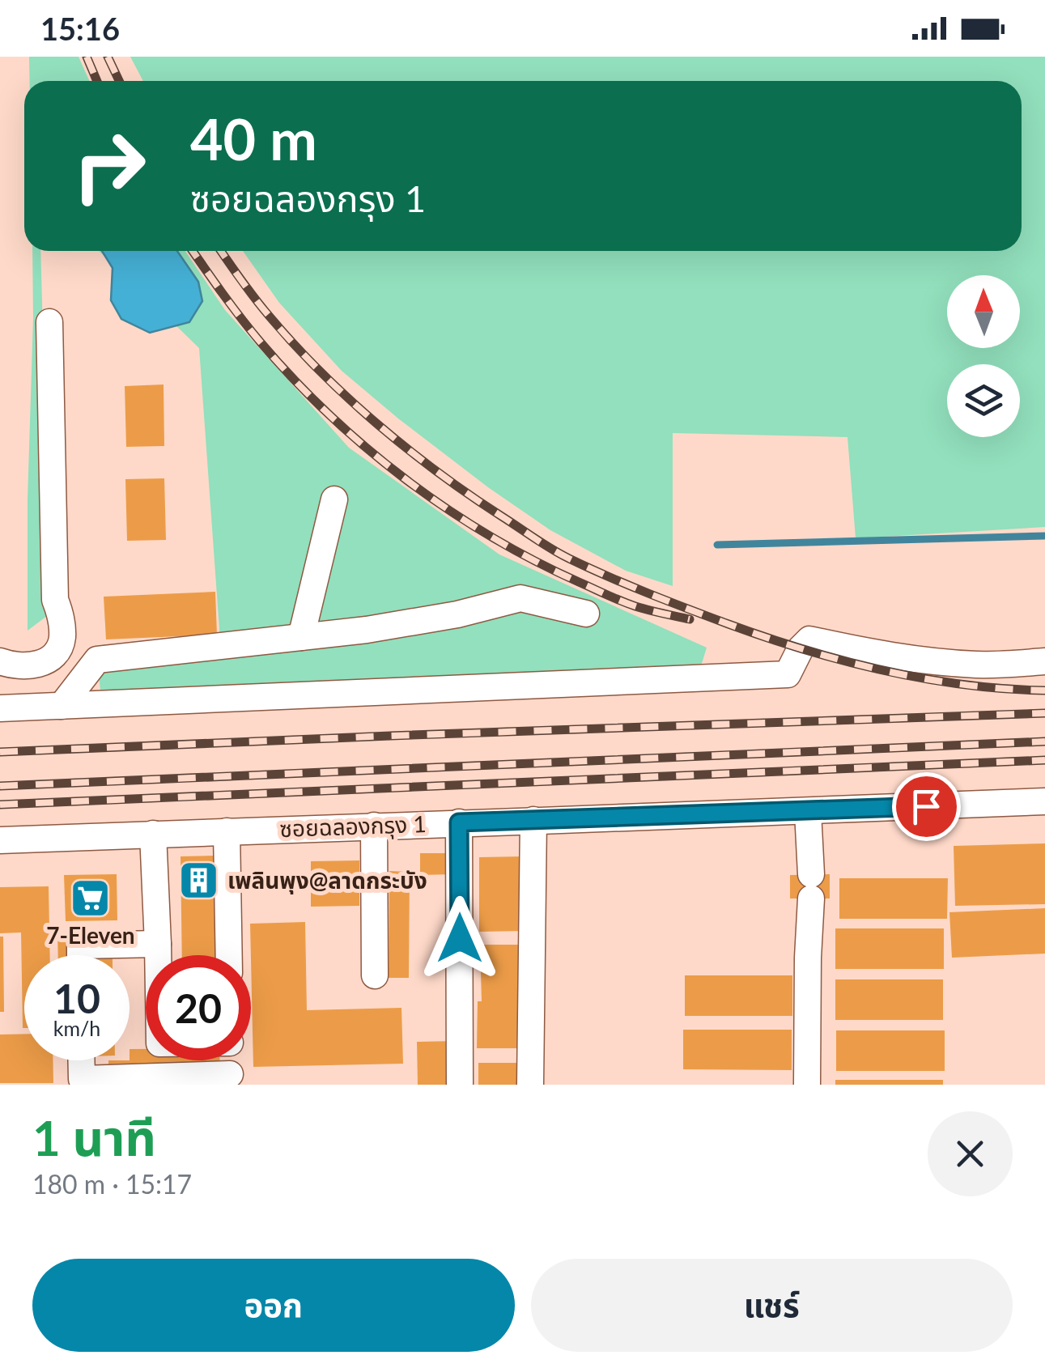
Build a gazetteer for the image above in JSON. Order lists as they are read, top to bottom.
{
  "streets": {
    "street": ["ซอยฉลองกรุง 1"]
  },
  "places": {
    "building": ["เพลินพุง@ลาดกระบัง"],
    "supermarket": ["7-Eleven"]
  },
  "north": "top",
  "page": {
    "status": "15:16",
    "turn": ["40 m", "ซอยฉลองกรุง 1"],
    "speed": "10 km/h",
    "limit": "20",
    "heading": ["1 นาที", "180 m · 15:17"],
    "buttons": ["ออก", "แชร์"]
  }
}
